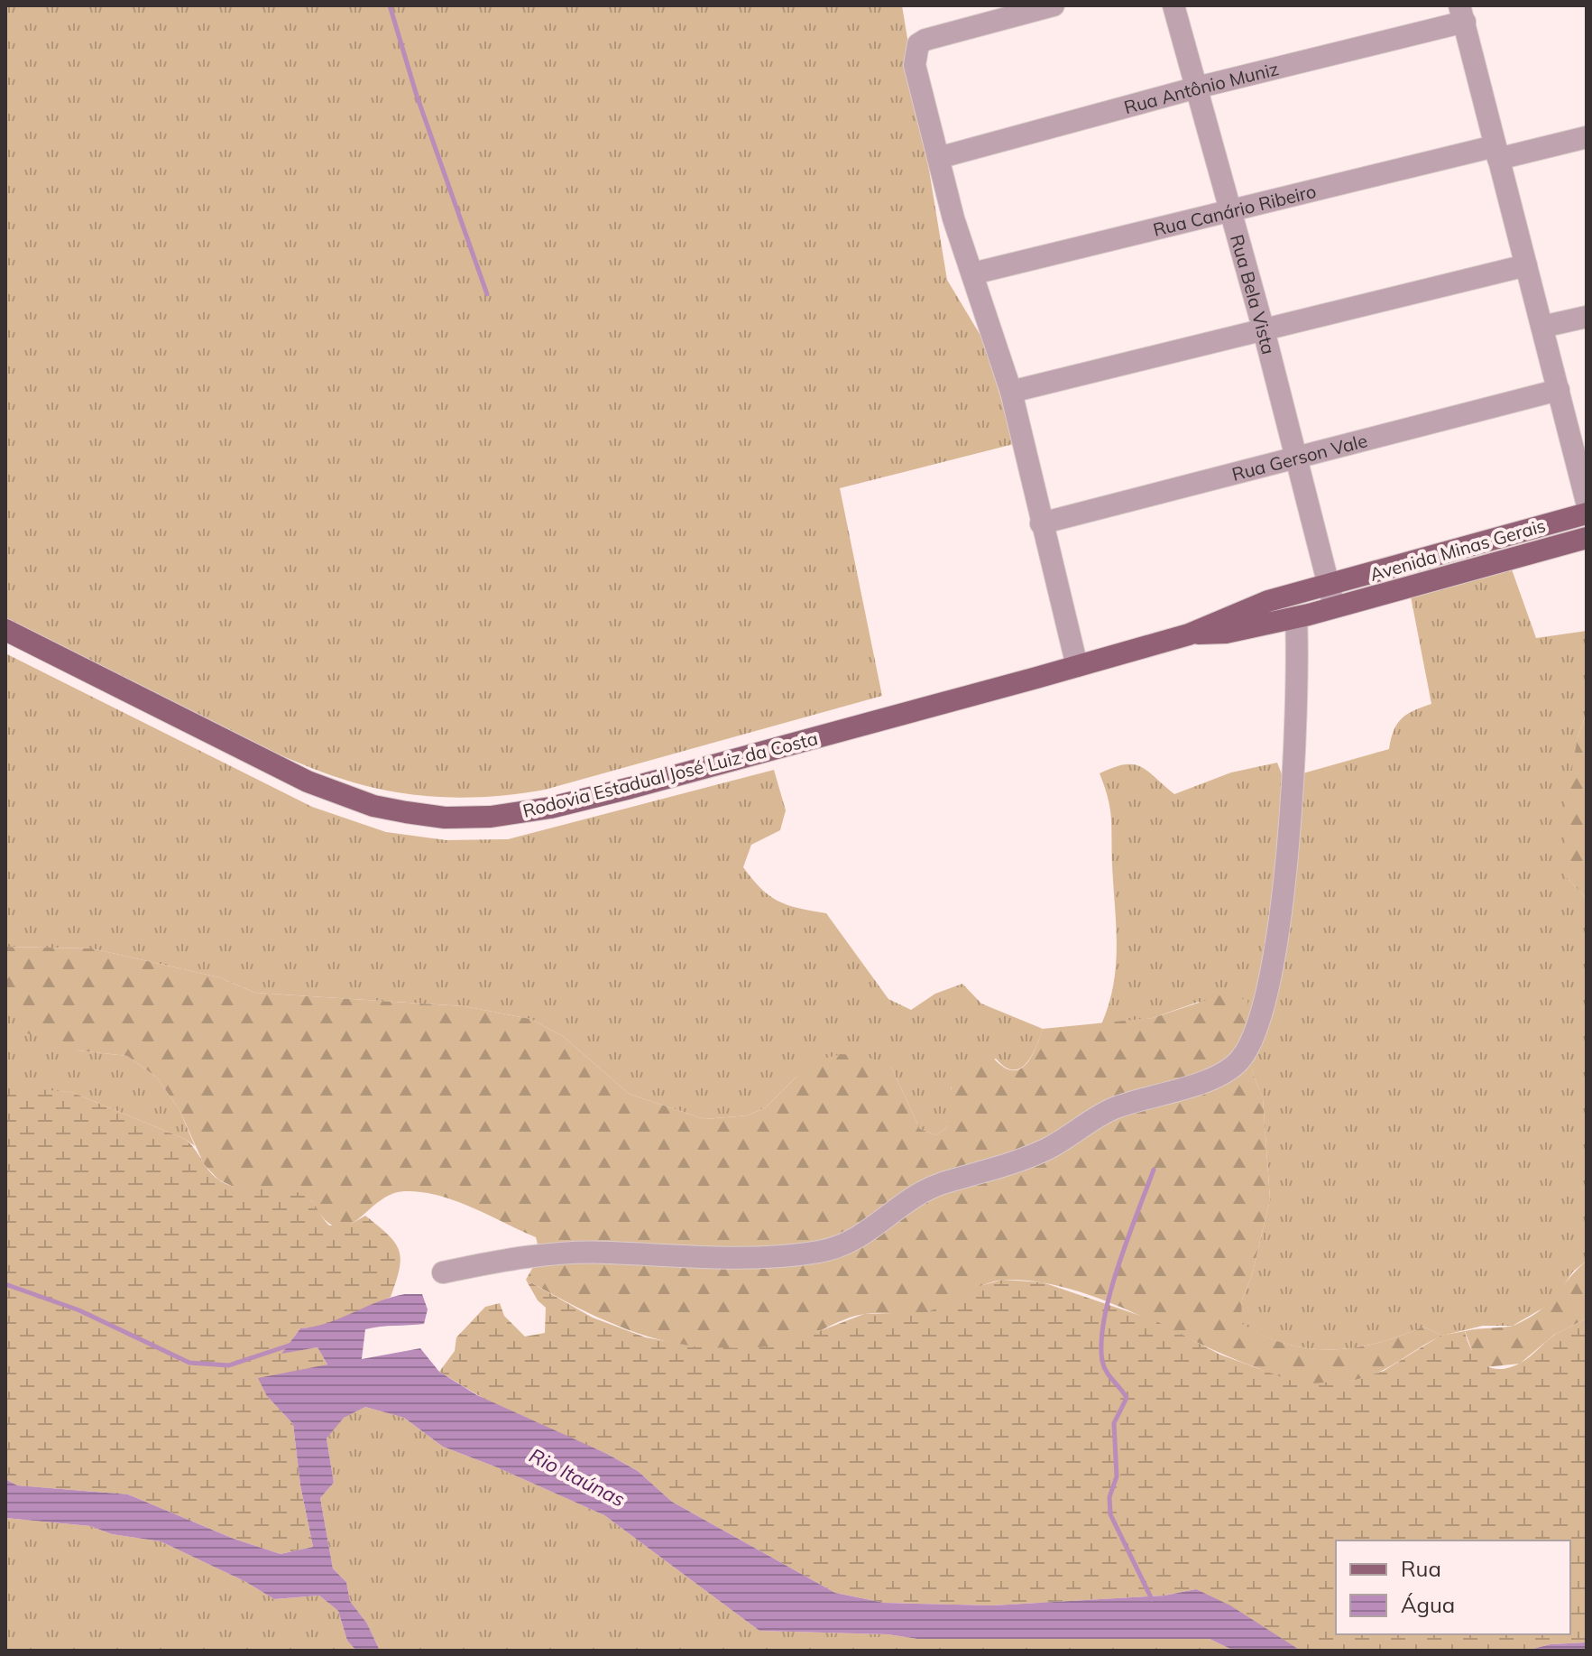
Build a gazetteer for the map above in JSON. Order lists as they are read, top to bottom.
{
  "streets": {
    "main road": ["Avenida Minas Gerais", "Rodovia Estadual José Luiz da Costa"],
    "street": [
      "Rua Antônio Muniz",
      "Rua Canário Ribeiro",
      "Rua Bela Vista",
      "Rua Gerson Vale"
    ]
  },
  "crossings": [
    ["Rua Antônio Muniz", "Rua Bela Vista"],
    ["Rua Canário Ribeiro", "Rua Bela Vista"],
    ["Rua Bela Vista", "Rua Gerson Vale"],
    ["Rua Bela Vista", "Avenida Minas Gerais"],
    ["Avenida Minas Gerais", "Rodovia Estadual José Luiz da Costa"]
  ],
  "water": ["Rio Itaúnas"],
  "legend": ["Rua", "Água"]
}
